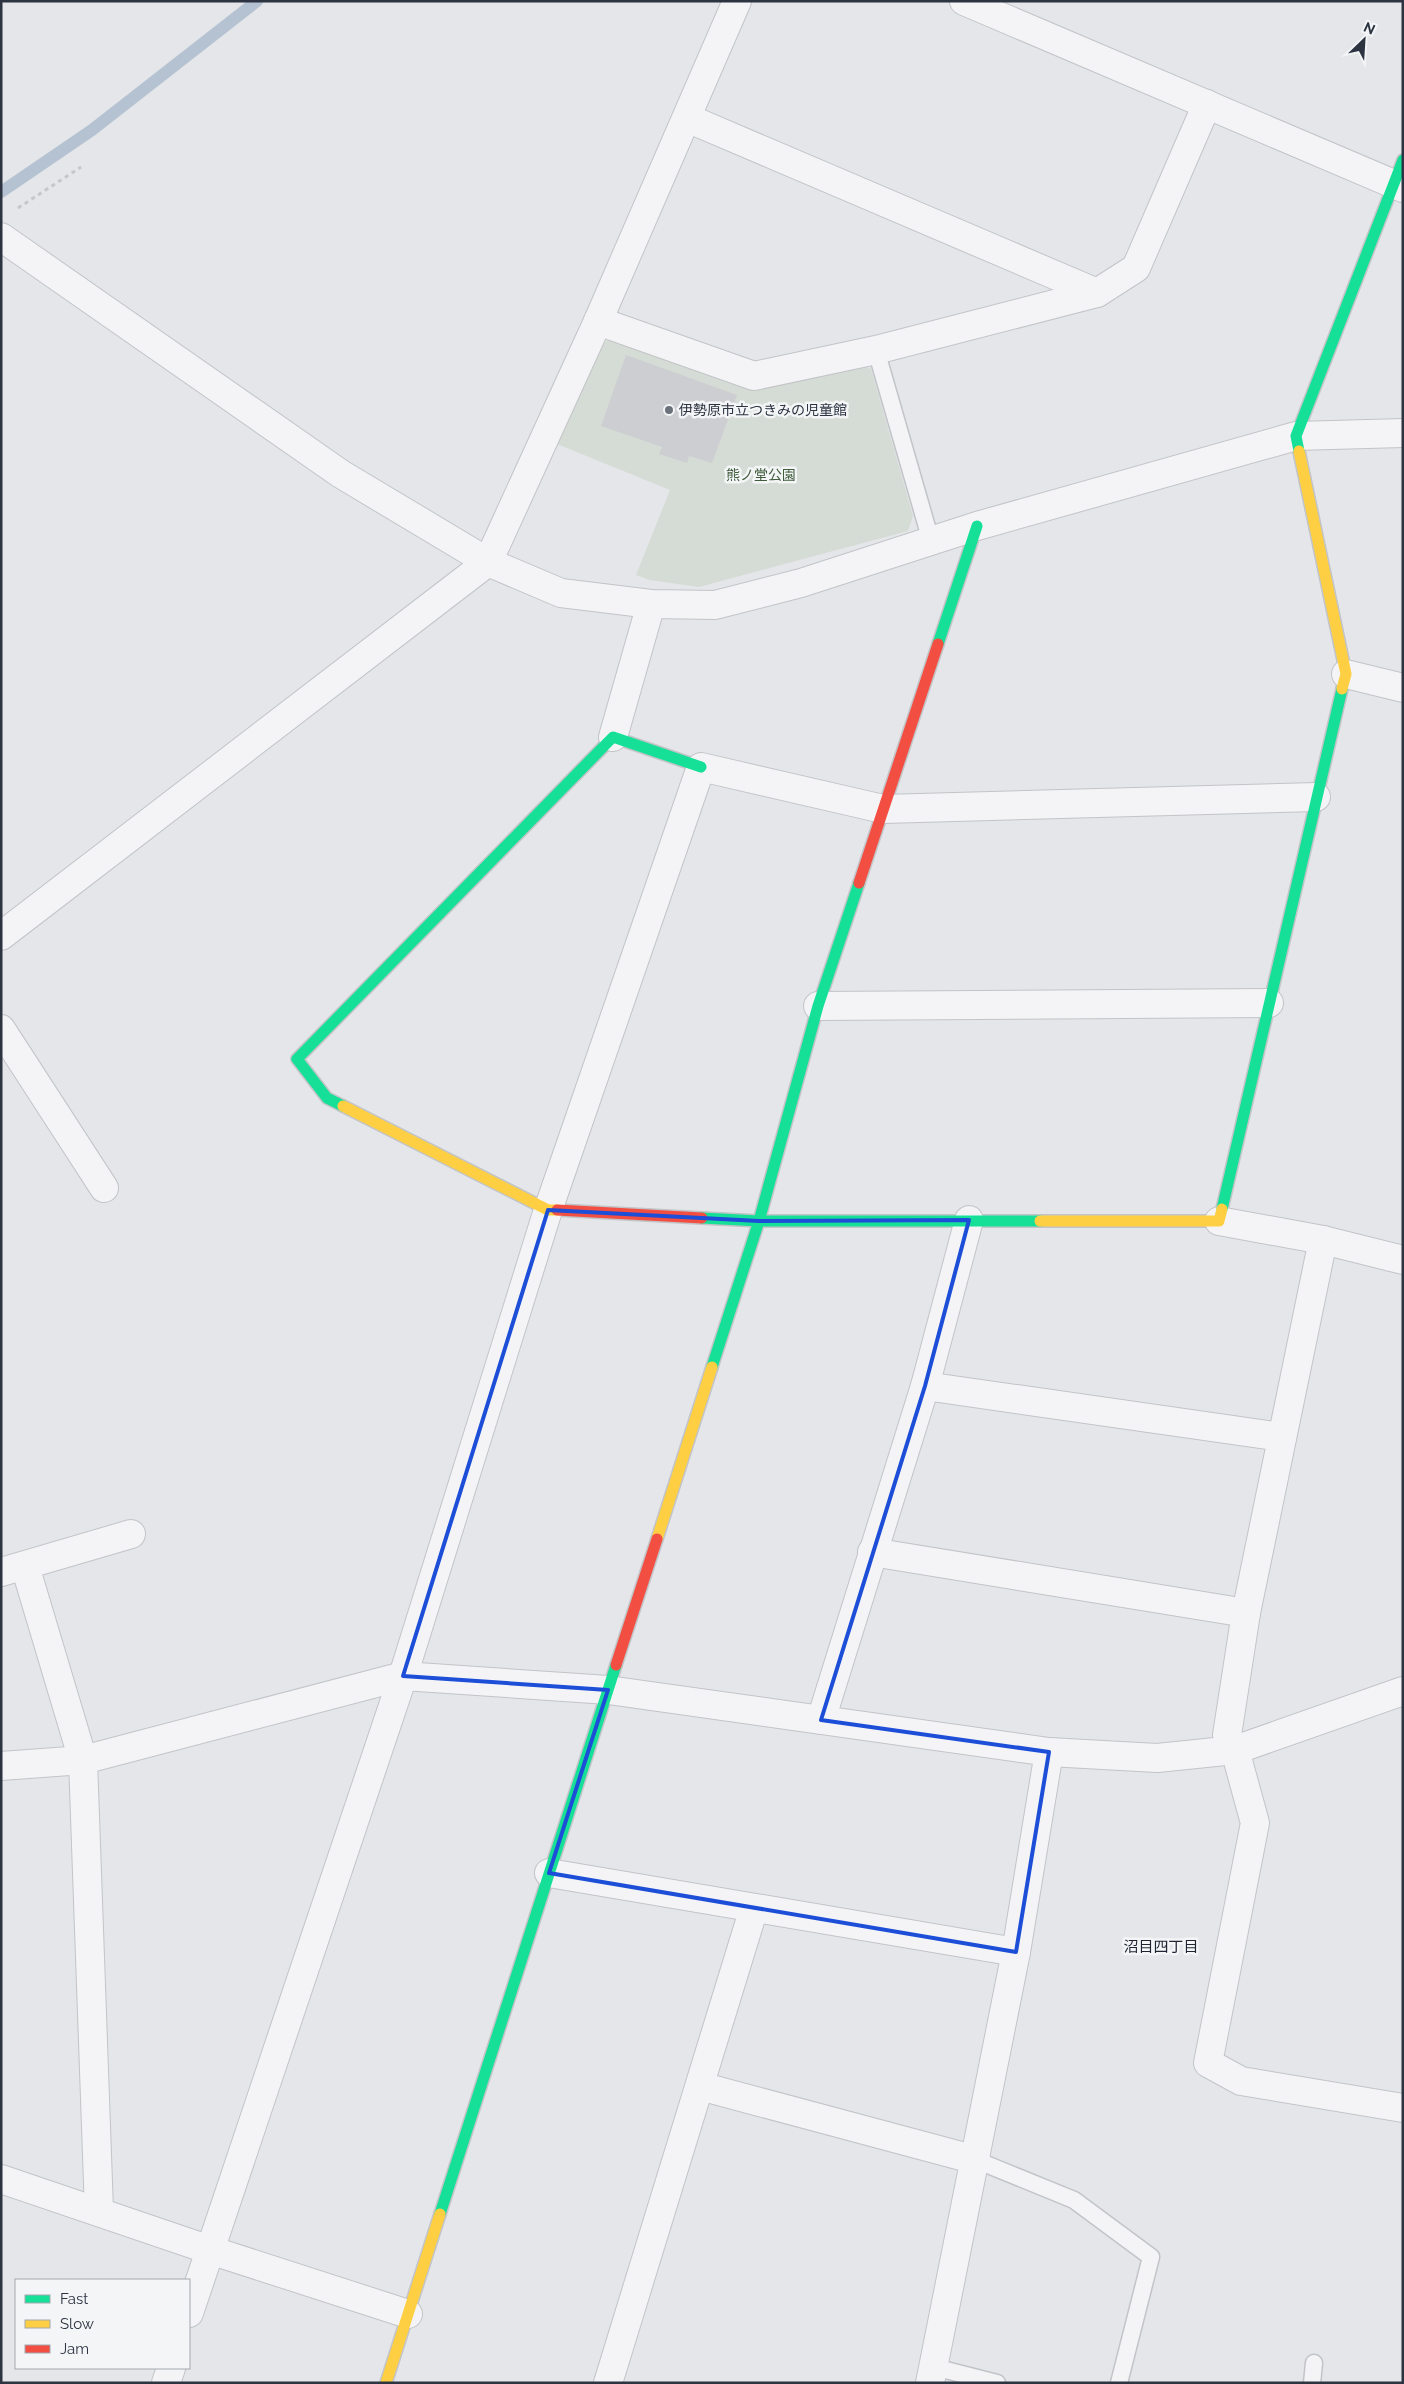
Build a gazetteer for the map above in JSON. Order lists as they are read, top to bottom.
{
  "districts": ["沼目四丁目"],
  "parks": ["熊ノ堂公園"],
  "places": ["伊勢原市立つきみの児童館"],
  "legend": ["Fast", "Slow", "Jam"],
  "north": "top right"
}
